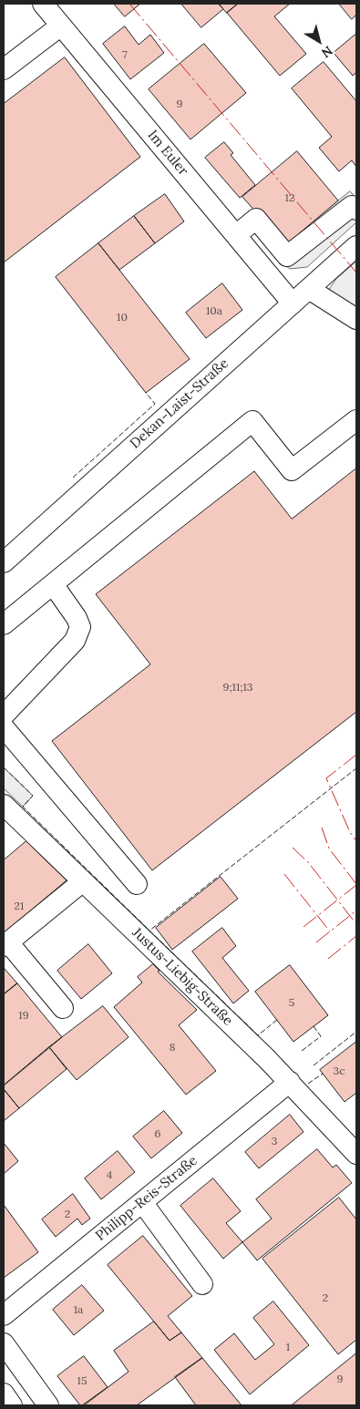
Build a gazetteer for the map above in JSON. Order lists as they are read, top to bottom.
{
  "streets": {
    "street": [
      "Im Euler",
      "Dekan-Laist-Straße",
      "Justus-Liebig-Straße",
      "Philipp-Reis-Straße"
    ]
  },
  "crossings": [
    ["Im Euler", "Dekan-Laist-Straße"],
    ["Justus-Liebig-Straße", "Philipp-Reis-Straße"]
  ],
  "house_numbers": [
    "7",
    "9",
    "12",
    "10a",
    "10",
    "9;11;13",
    "21",
    "5",
    "19",
    "8",
    "3c",
    "6",
    "3",
    "4",
    "2",
    "2",
    "1a",
    "1",
    "9",
    "15"
  ],
  "north": "bottom right"
}
